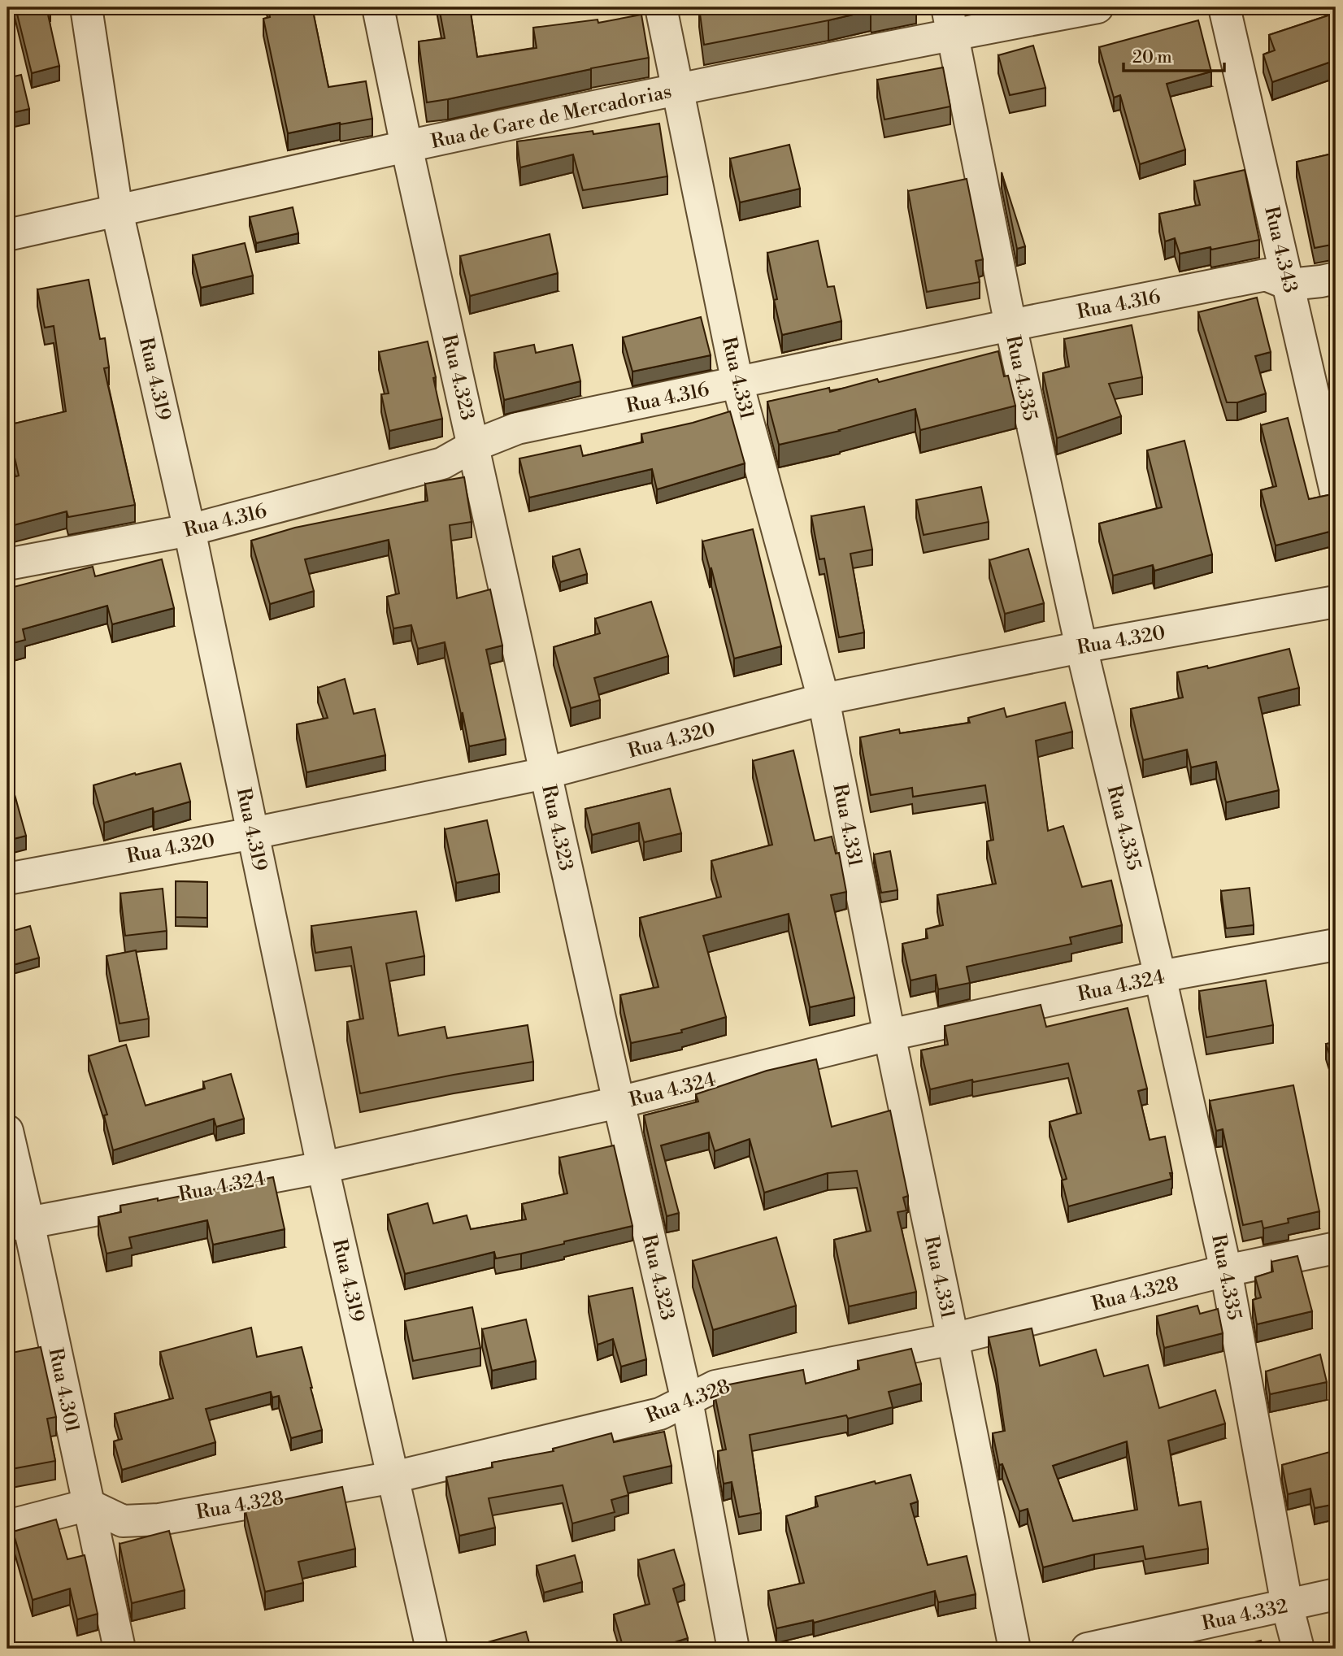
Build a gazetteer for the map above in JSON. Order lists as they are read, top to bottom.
{
  "streets": {
    "street": [
      "Rua de Gare de Mercadorias",
      "Rua 4.343",
      "Rua 4.316",
      "Rua 4.323",
      "Rua 4.331",
      "Rua 4.335",
      "Rua 4.319",
      "Rua 4.320",
      "Rua 4.324",
      "Rua 4.328",
      "Rua 4.301",
      "Rua 4.332"
    ]
  },
  "crossings": [
    ["Rua de Gare de Mercadorias", "Rua 4.323"],
    ["Rua de Gare de Mercadorias", "Rua 4.331"],
    ["Rua de Gare de Mercadorias", "Rua 4.335"],
    ["Rua de Gare de Mercadorias", "Rua 4.319"],
    ["Rua 4.343", "Rua 4.316"],
    ["Rua 4.316", "Rua 4.323"],
    ["Rua 4.316", "Rua 4.331"],
    ["Rua 4.316", "Rua 4.335"],
    ["Rua 4.316", "Rua 4.319"],
    ["Rua 4.323", "Rua 4.320"],
    ["Rua 4.323", "Rua 4.324"],
    ["Rua 4.323", "Rua 4.328"],
    ["Rua 4.331", "Rua 4.320"],
    ["Rua 4.331", "Rua 4.324"],
    ["Rua 4.331", "Rua 4.328"],
    ["Rua 4.335", "Rua 4.320"],
    ["Rua 4.335", "Rua 4.324"],
    ["Rua 4.335", "Rua 4.328"],
    ["Rua 4.335", "Rua 4.332"],
    ["Rua 4.319", "Rua 4.320"],
    ["Rua 4.319", "Rua 4.324"],
    ["Rua 4.319", "Rua 4.328"],
    ["Rua 4.324", "Rua 4.301"],
    ["Rua 4.328", "Rua 4.301"]
  ],
  "scale_bar": "20 m"
}
